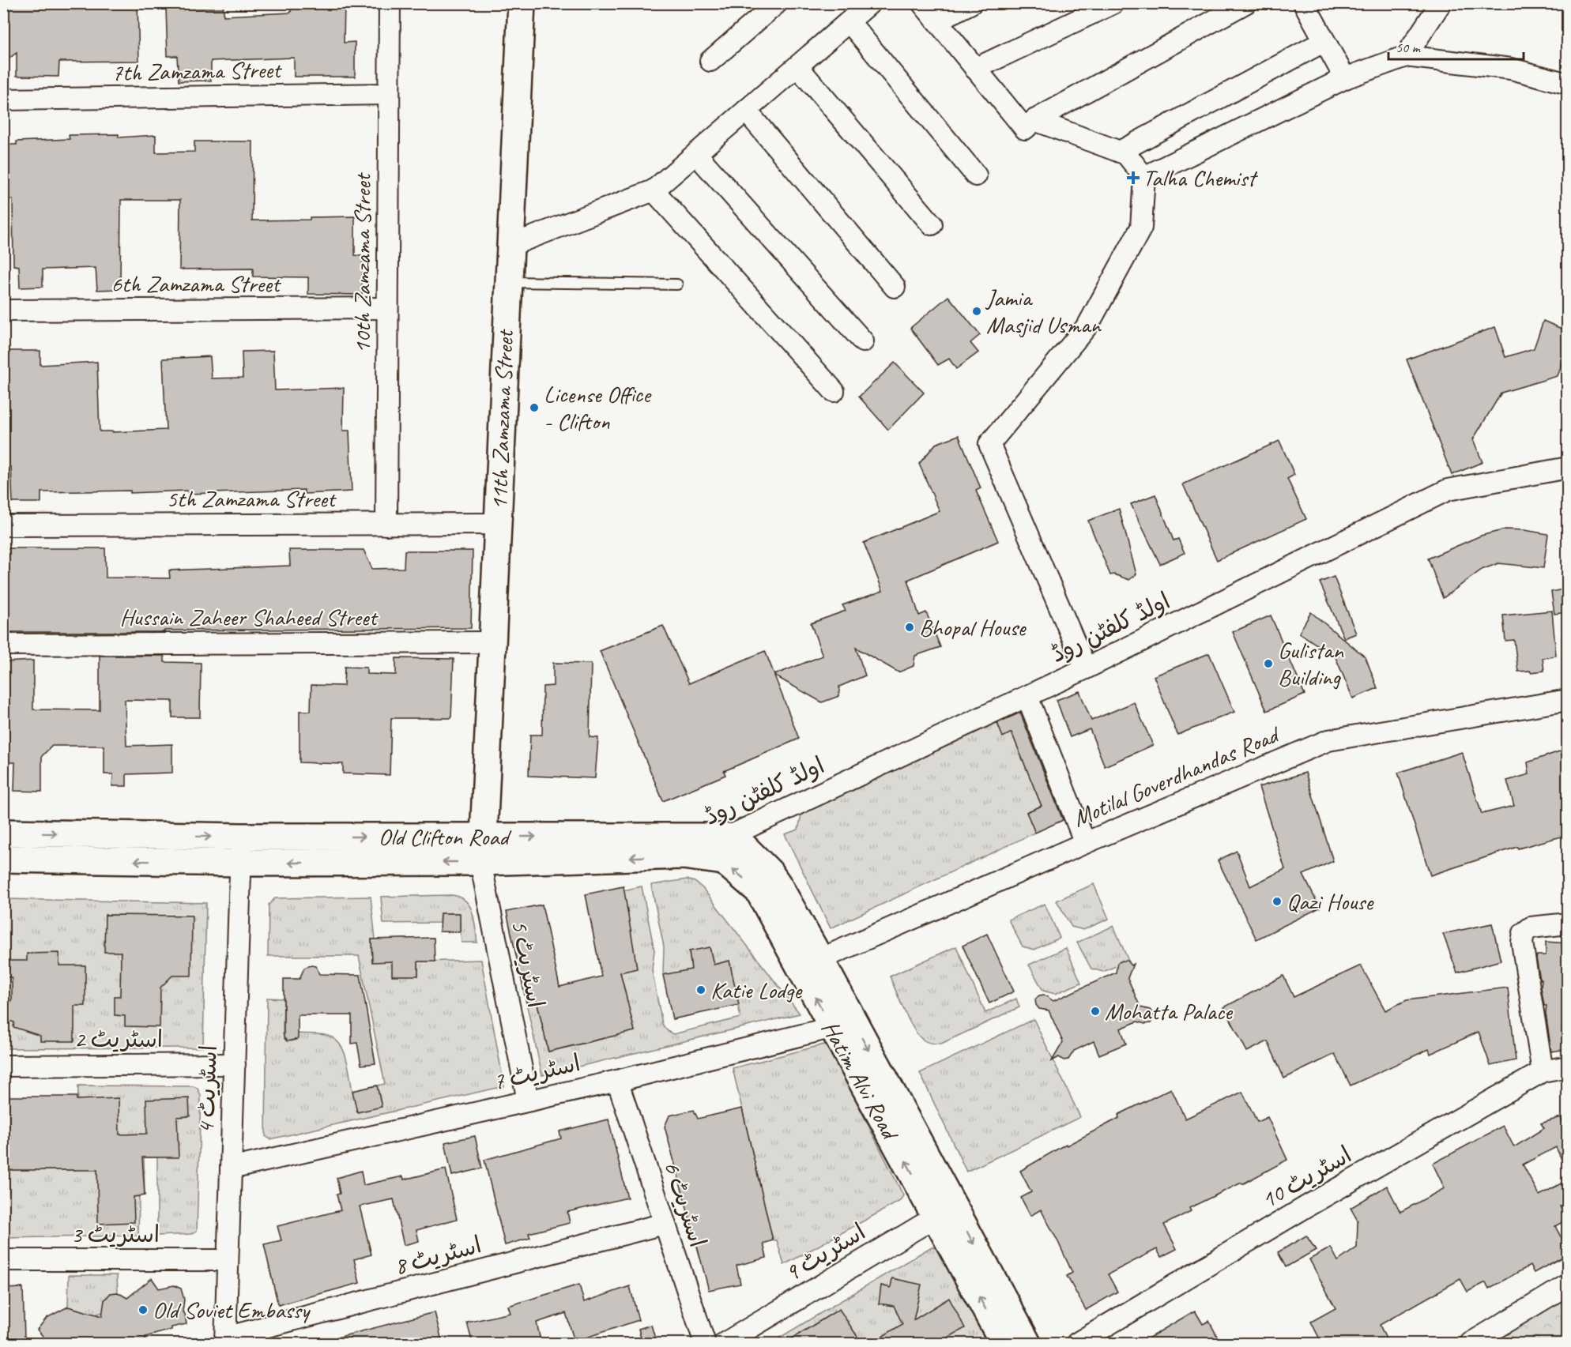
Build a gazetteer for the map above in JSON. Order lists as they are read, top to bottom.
{
  "streets": {
    "street": [
      "7th Zamzama Street",
      "10th Zamzama Street",
      "6th Zamzama Street",
      "11th Zamzama Street",
      "5th Zamzama Street",
      "Hussain Zaheer Shaheed Street",
      "اولڈ کلفٹن روڈ",
      "Motilal Goverdhandas Road",
      "Old Clifton Road",
      "اسٹریٹ 5",
      "اسٹریٹ 2",
      "اسٹریٹ 7",
      "Hatim Alvi Road",
      "اسٹریٹ 4",
      "اسٹریٹ 10",
      "اسٹریٹ 6",
      "اسٹریٹ 3",
      "اسٹریٹ 9",
      "اسٹریٹ 8"
    ]
  },
  "crossings": [
    ["7th Zamzama Street", "10th Zamzama Street"],
    ["10th Zamzama Street", "6th Zamzama Street"],
    ["10th Zamzama Street", "5th Zamzama Street"],
    ["11th Zamzama Street", "5th Zamzama Street"],
    ["11th Zamzama Street", "Hussain Zaheer Shaheed Street"],
    ["11th Zamzama Street", "Old Clifton Road"],
    ["11th Zamzama Street", "اسٹریٹ 5"],
    ["اولڈ کلفٹن روڈ", "Old Clifton Road"],
    ["اولڈ کلفٹن روڈ", "Hatim Alvi Road"],
    ["Motilal Goverdhandas Road", "Hatim Alvi Road"],
    ["Old Clifton Road", "اسٹریٹ 5"],
    ["Old Clifton Road", "Hatim Alvi Road"],
    ["Old Clifton Road", "اسٹریٹ 4"],
    ["اسٹریٹ 5", "اسٹریٹ 7"],
    ["اسٹریٹ 2", "اسٹریٹ 4"],
    ["اسٹریٹ 7", "Hatim Alvi Road"],
    ["اسٹریٹ 7", "اسٹریٹ 4"],
    ["اسٹریٹ 7", "اسٹریٹ 6"],
    ["Hatim Alvi Road", "اسٹریٹ 9"],
    ["اسٹریٹ 4", "اسٹریٹ 3"],
    ["اسٹریٹ 4", "اسٹریٹ 8"],
    ["اسٹریٹ 6", "اسٹریٹ 8"]
  ],
  "places": {
    "health": ["Talha Chemist"],
    "other": [
      "Jamia Masjid Usman",
      "License Office - Clifton",
      "Bhopal House",
      "Gulistan Building",
      "Qazi House",
      "Katie Lodge",
      "Mohatta Palace",
      "Old Soviet Embassy"
    ]
  },
  "scale_bar": "50 m"
}
